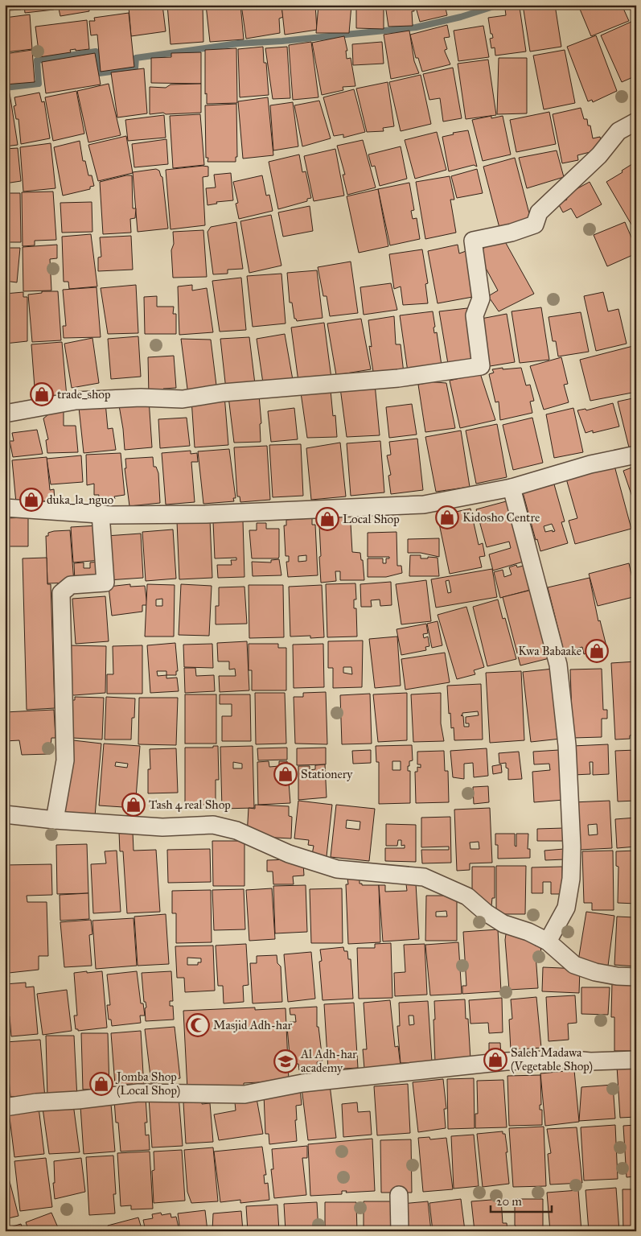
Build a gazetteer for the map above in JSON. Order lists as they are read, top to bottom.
{
  "places": {
    "shop": [
      "trade_shop",
      "duka_la_nguo",
      "Kidosho Centre",
      "Local Shop",
      "Kwa Babaake",
      "Stationery",
      "Tash 4 real Shop",
      "Saleh Madawa (Vegetable Shop)",
      "Jomba Shop (Local Shop)"
    ],
    "mosque": ["Masjid Adh-har"],
    "school or university": ["Al Adh-har academy"]
  },
  "scale_bar": "20 m"
}
